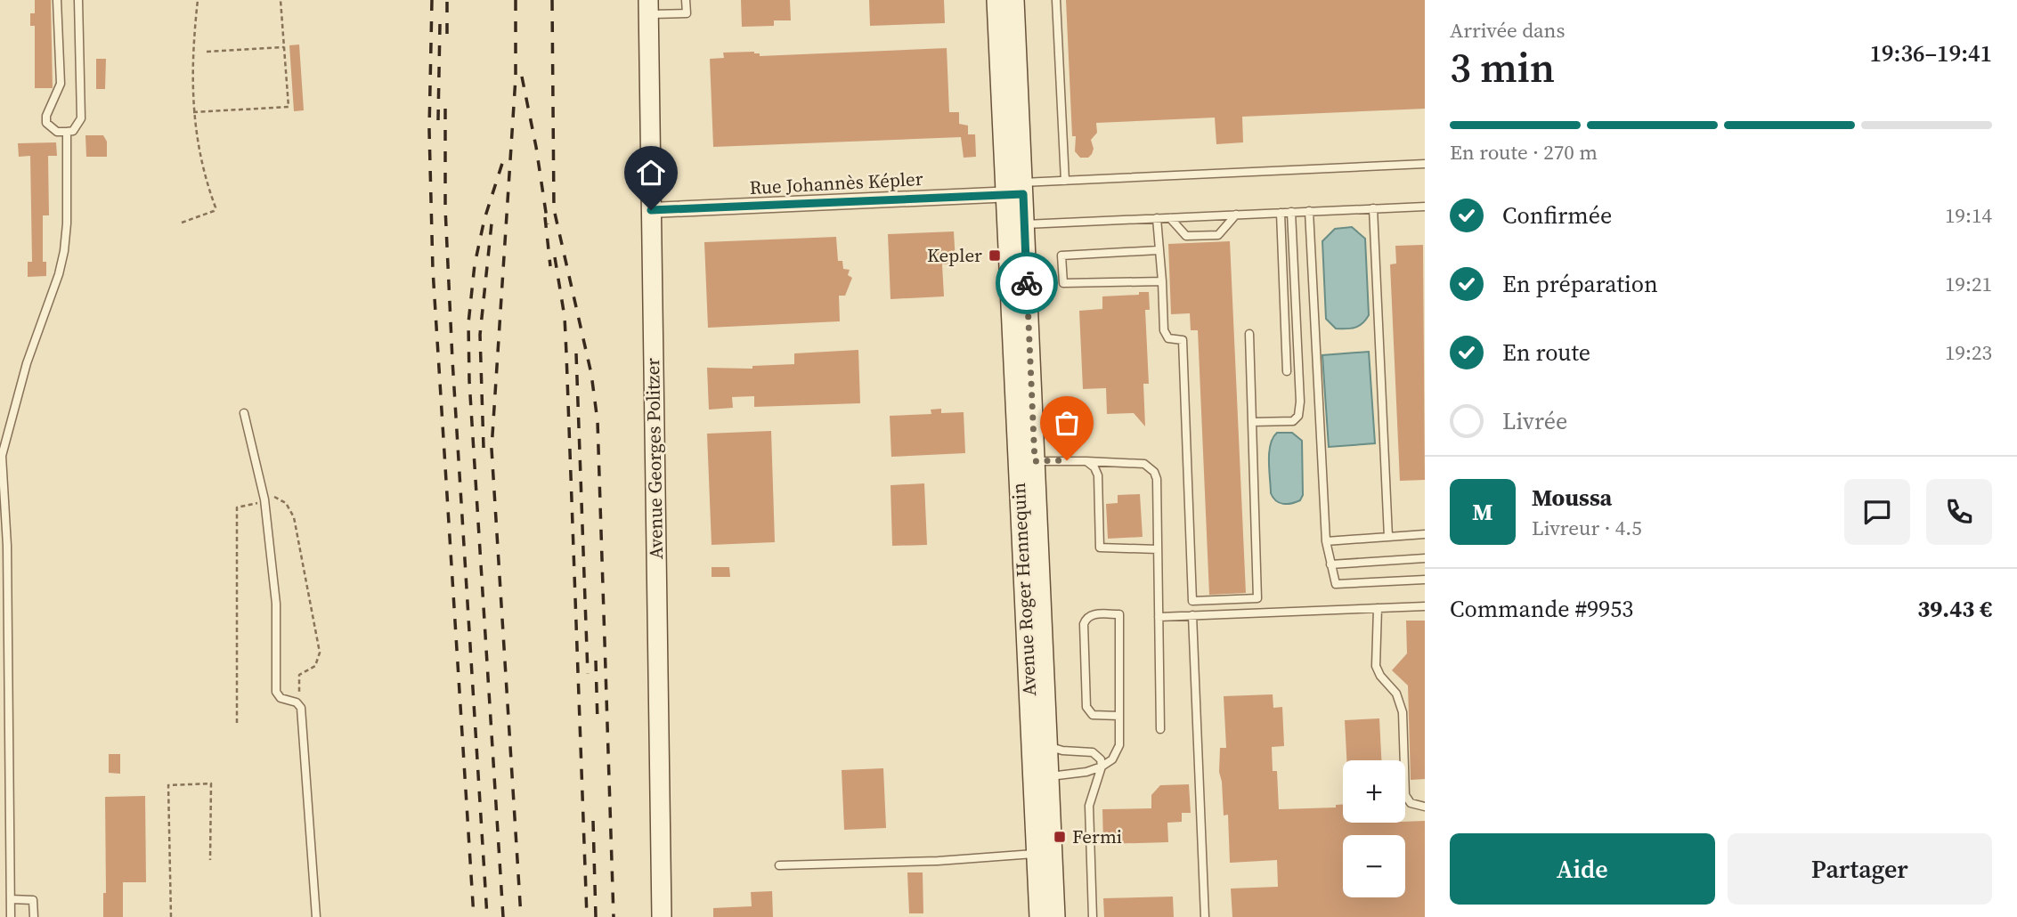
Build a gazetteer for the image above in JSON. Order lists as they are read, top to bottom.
{
  "streets": {
    "street": ["Rue Johannès Képler", "Avenue Georges Politzer", "Avenue Roger Hennequin"]
  },
  "crossings": [
    ["Rue Johannès Képler", "Avenue Georges Politzer"],
    ["Rue Johannès Képler", "Avenue Roger Hennequin"]
  ],
  "places": {
    "transit": ["Kepler", "Fermi"]
  },
  "page": {
    "heading": ["3 min", "Arrivée dans", "19:36–19:41"],
    "panel": [
      "Moussa",
      "Livreur · 4.5",
      "Commande #9953",
      "39.43 €"
    ],
    "bar": "En route · 270 m",
    "list": [
      ["Confirmée", "19:14"],
      ["En préparation", "19:21"],
      ["En route", "19:23"],
      "Livrée"
    ],
    "round": "M",
    "map_buttons": ["+", "−"],
    "buttons": ["Aide", "Partager"]
  }
}
